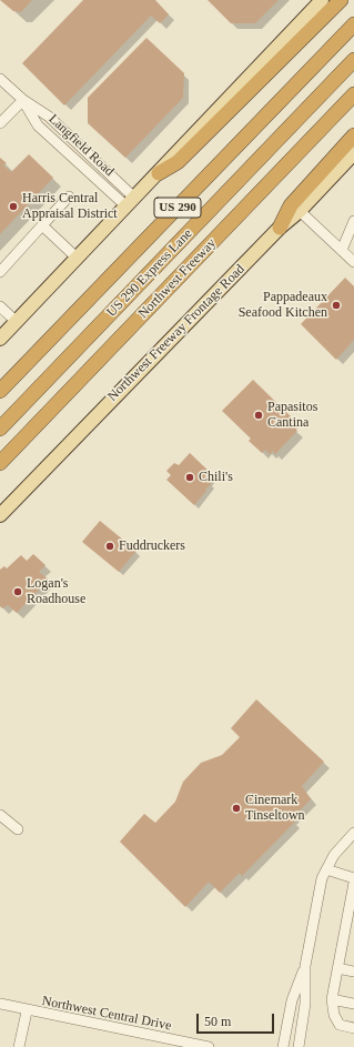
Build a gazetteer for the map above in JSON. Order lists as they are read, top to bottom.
{
  "streets": {
    "highway": ["US 290", "US 290 Express Lane", "Northwest Freeway"],
    "main road": ["Northwest Freeway Frontage Road"],
    "street": ["Langfield Road", "Northwest Central Drive"]
  },
  "places": [
    "Harris Central Appraisal District",
    "Pappadeaux Seafood Kitchen",
    "Papasitos Cantina",
    "Chili's",
    "Fuddruckers",
    "Logan's Roadhouse",
    "Cinemark Tinseltown"
  ],
  "scale_bar": "50 m"
}
